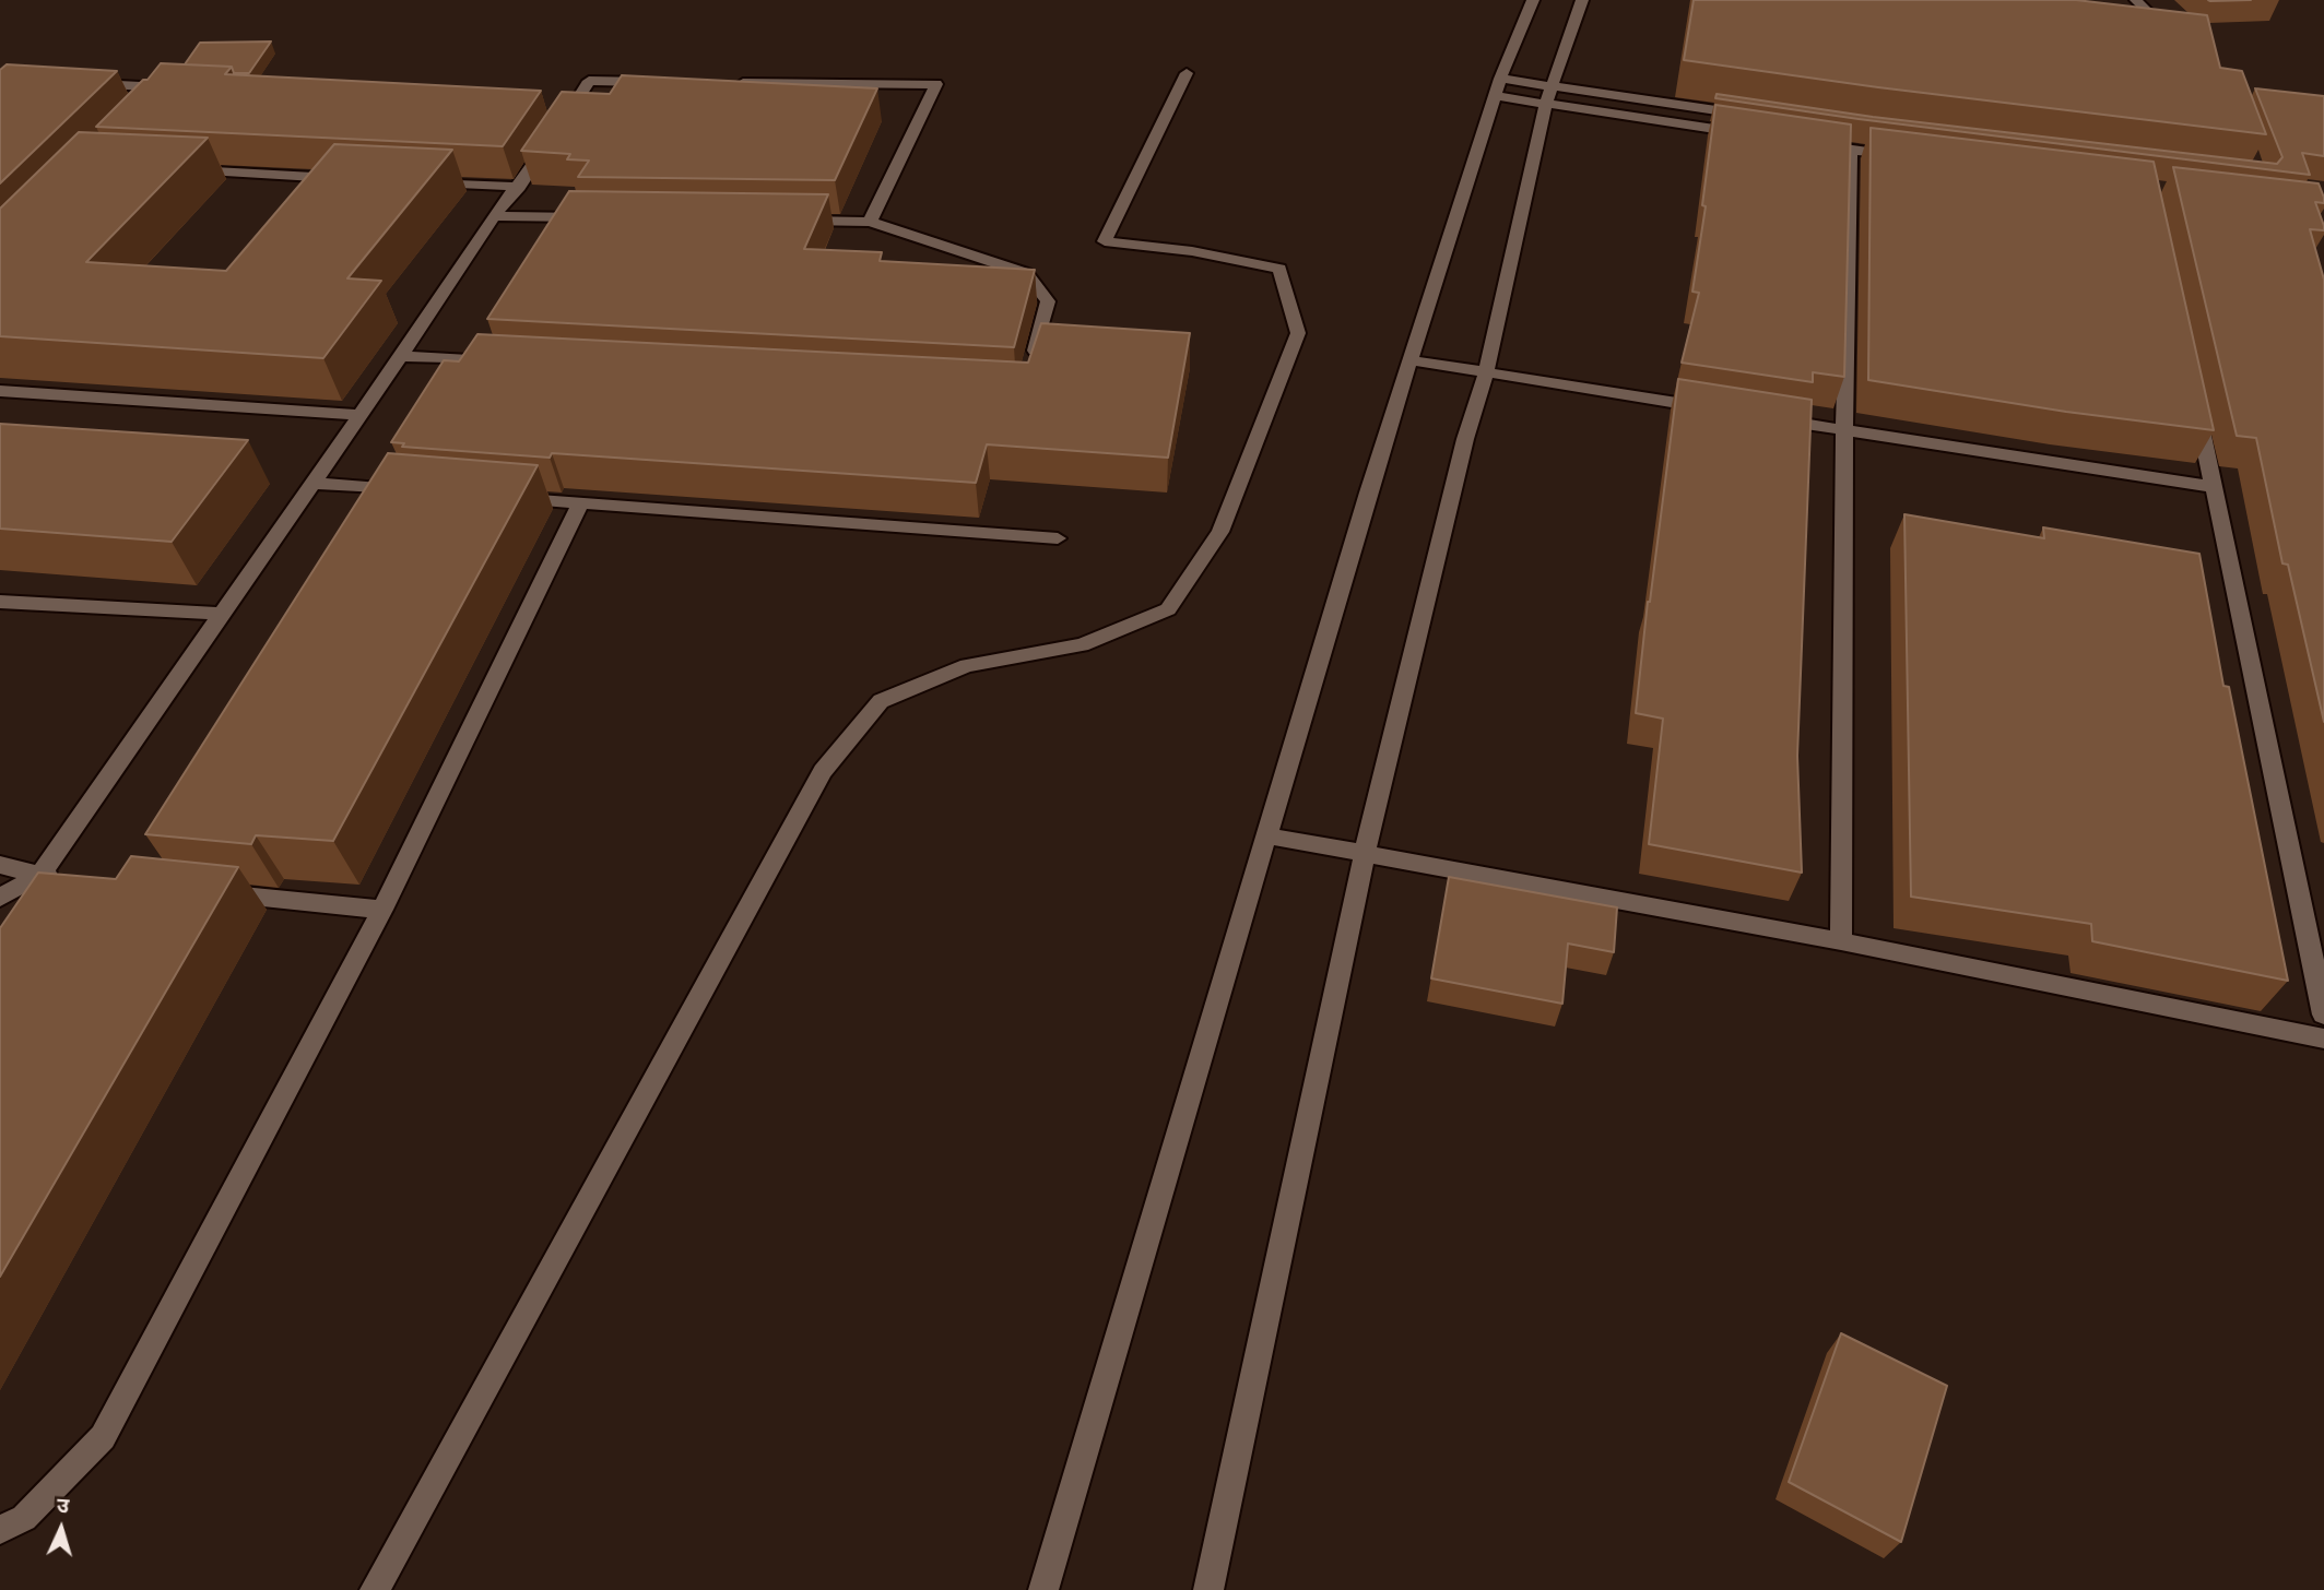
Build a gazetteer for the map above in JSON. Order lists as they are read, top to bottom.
{
  "north": "top"
}
